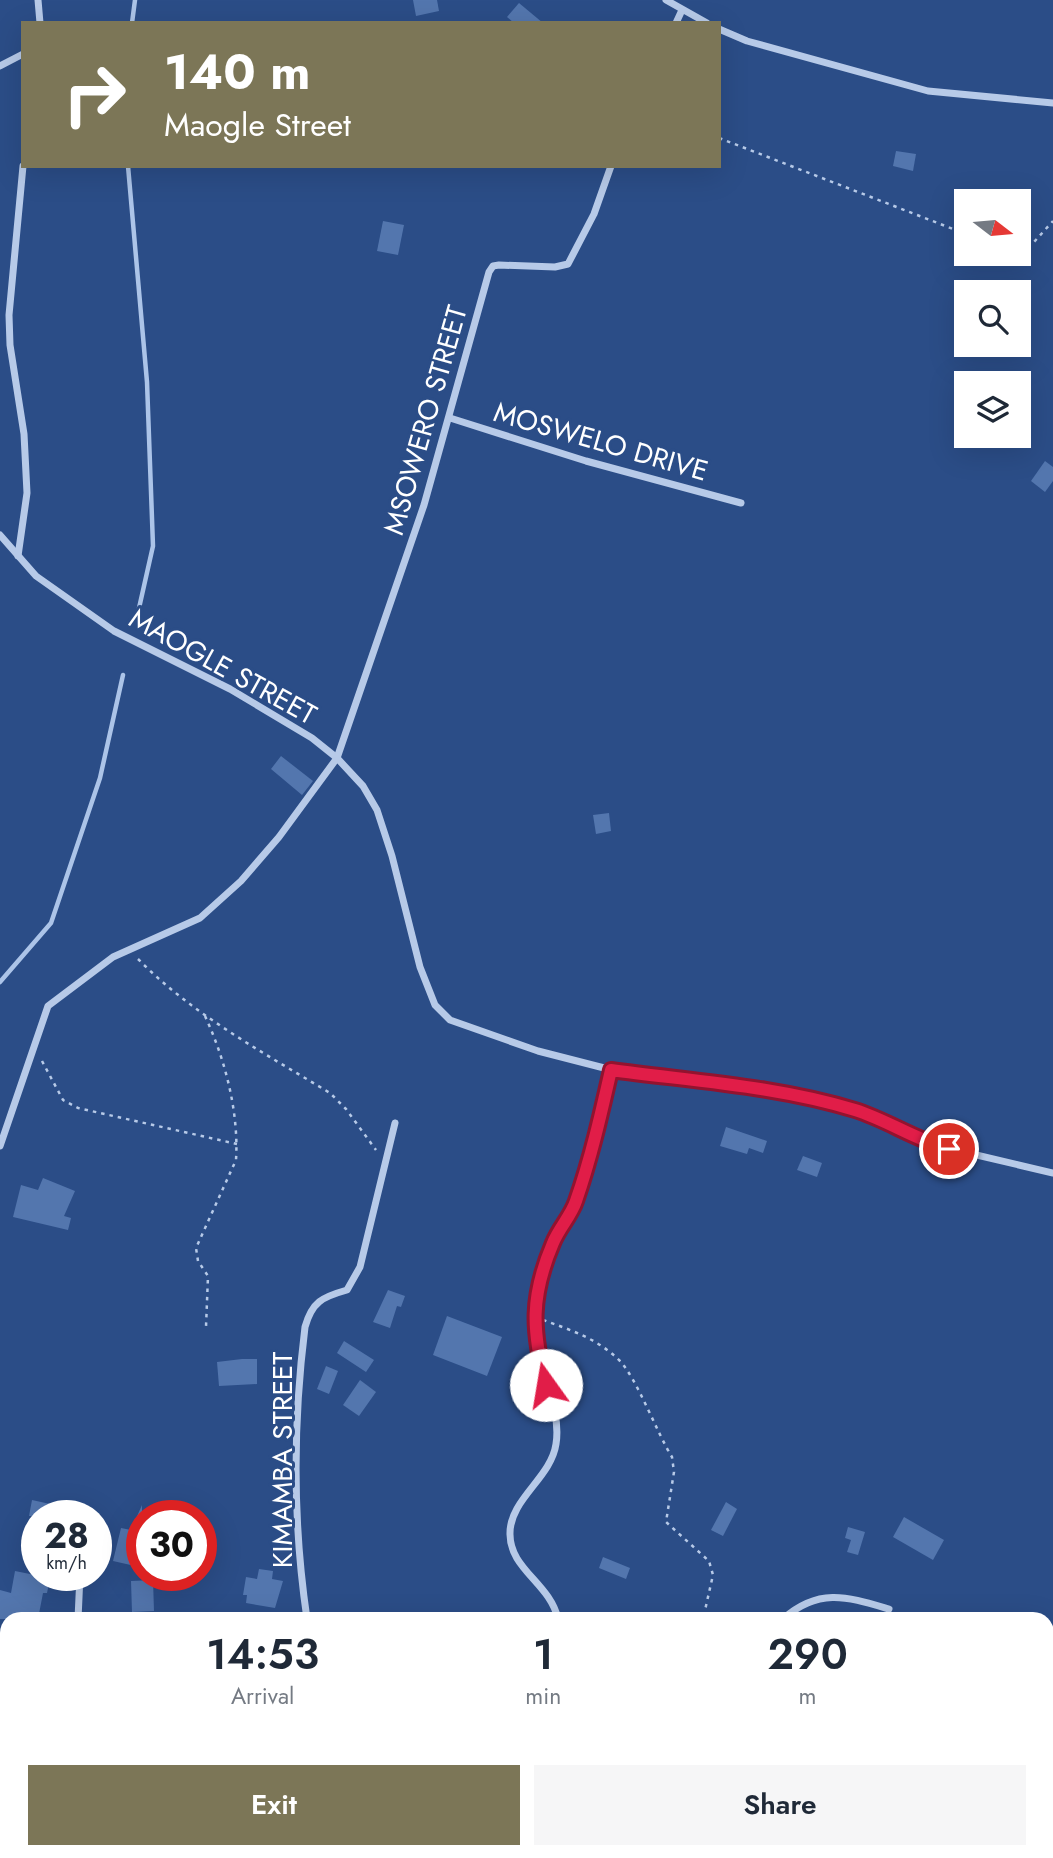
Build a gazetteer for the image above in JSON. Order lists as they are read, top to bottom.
{
  "streets": {
    "street": [
      "MSOWERO STREET",
      "MOSWELO DRIVE",
      "MAOGLE STREET",
      "KIMAMBA STREET"
    ]
  },
  "crossings": [
    ["MSOWERO STREET", "MOSWELO DRIVE"],
    ["MSOWERO STREET", "MAOGLE STREET"]
  ],
  "north": "right",
  "page": {
    "turn": ["140 m", "Maogle Street"],
    "speed": "28 km/h",
    "limit": "30",
    "eta": [
      "14:53",
      "Arrival",
      "1",
      "min",
      "290",
      "m"
    ],
    "buttons": ["Exit", "Share"]
  }
}
